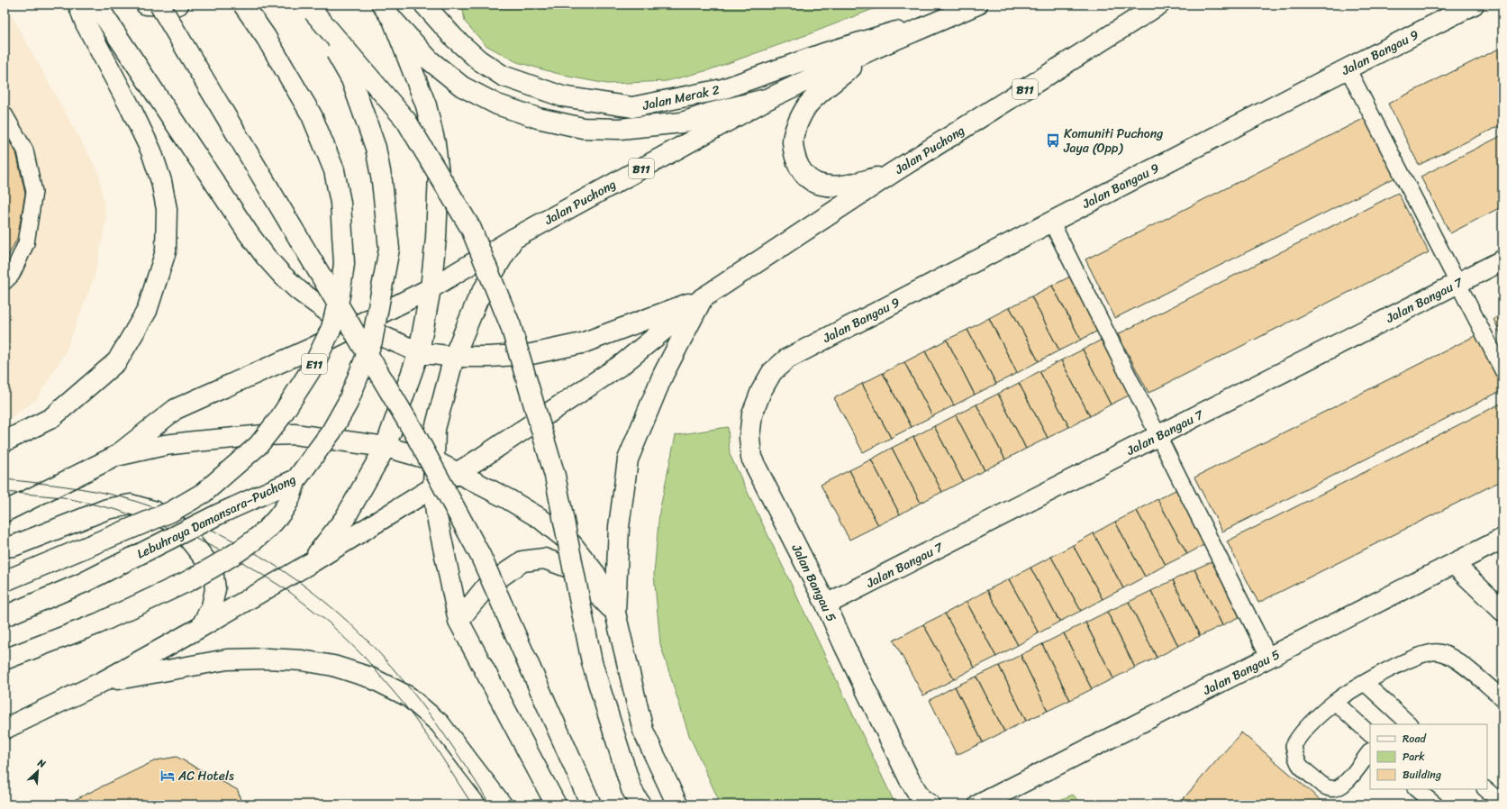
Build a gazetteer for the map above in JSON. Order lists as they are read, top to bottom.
{
  "streets": {
    "main road": [
      "Jalan Bangau 9",
      "B11",
      "Jalan Merak 2",
      "Jalan Puchong",
      "Jalan Bangau 7",
      "E11",
      "Lebuhraya Damansara–Puchong",
      "Jalan Bangau 5"
    ]
  },
  "crossings": [
    ["Jalan Bangau 9", "Jalan Bangau 5"],
    ["Jalan Merak 2", "Jalan Puchong"],
    ["Jalan Bangau 7", "Jalan Bangau 5"]
  ],
  "places": {
    "bus stop": ["Komuniti Puchong Jaya (Opp)"],
    "hotel": ["AC Hotels"]
  },
  "legend": ["Road", "Park", "Building"],
  "north": "top right"
}
